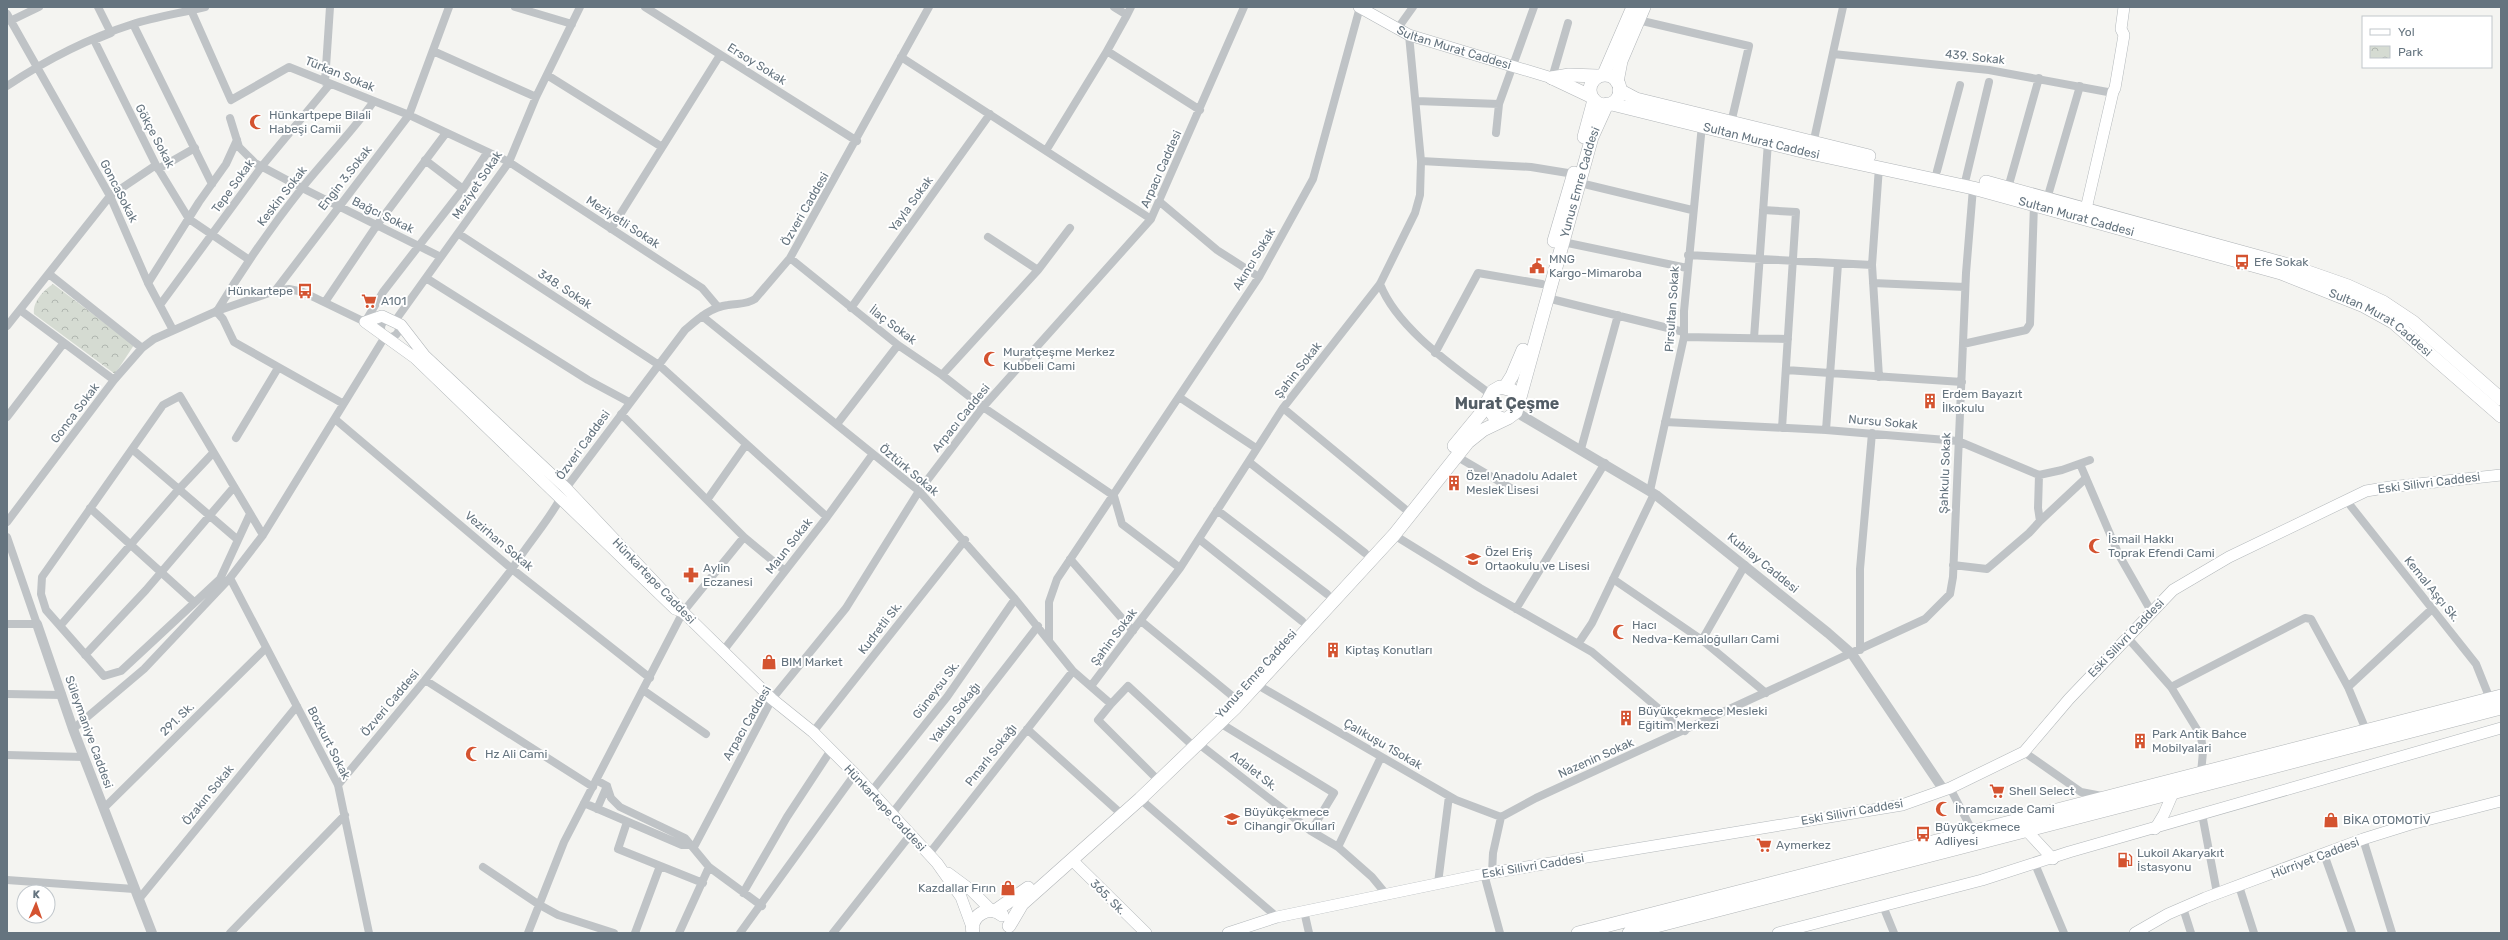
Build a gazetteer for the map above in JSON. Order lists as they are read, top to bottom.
{
  "streets": {
    "main road": [
      "Sultan Murat Caddesi",
      "Yunus Emre Caddesi",
      "Eski Silivri Caddesi",
      "Hünkartepe Caddesi",
      "Hürriyet Caddesi",
      "365. Sk."
    ],
    "street": [
      "439. Sokak",
      "Ersoy Sokak",
      "Türkan Sokak",
      "Gökçe Sokak",
      "Arpacı Caddesi",
      "Engin 3.Sokak",
      "Meziyet Sokak",
      "Tepe Sokak",
      "GoncaSokak",
      "Keskin Sokak",
      "Yayla Sokak",
      "Özveri Caddesi",
      "Bağcı Sokak",
      "Meziyetli Sokak",
      "Akıncı Sokak",
      "348. Sokak",
      "Pirsultan Sokak",
      "İlaç Sokak",
      "Şahin Sokak",
      "Gonca Sokak",
      "Nursu Sokak",
      "Öztürk Sokak",
      "Şahkulu Sokak",
      "Vezirhan Sokak",
      "Maun Sokak",
      "Kubilay Caddesi",
      "Kemal Aşçı Sk.",
      "Kudretli Sk.",
      "Güneysu Sk.",
      "Yakup Sokağı",
      "291. Sk.",
      "Süleymaniye Caddesi",
      "Bozkurt Sokak",
      "Çalıkuşu 1Sokak",
      "Pınarlı Sokağı",
      "Nazenin Sokak",
      "Adalet Sk.",
      "Özakın Sokak"
    ]
  },
  "crossings": [
    ["Sultan Murat Caddesi", "Yunus Emre Caddesi"],
    ["Sultan Murat Caddesi", "Akıncı Sokak"],
    ["Sultan Murat Caddesi", "Pirsultan Sokak"],
    ["Sultan Murat Caddesi", "Şahin Sokak"],
    ["Sultan Murat Caddesi", "Şahkulu Sokak"],
    ["Ersoy Sokak", "Özveri Caddesi"],
    ["Türkan Sokak", "Engin 3.Sokak"],
    ["Türkan Sokak", "Meziyet Sokak"],
    ["Türkan Sokak", "Tepe Sokak"],
    ["Türkan Sokak", "Keskin Sokak"],
    ["Türkan Sokak", "Meziyetli Sokak"],
    ["Gökçe Sokak", "Tepe Sokak"],
    ["Gökçe Sokak", "Keskin Sokak"],
    ["Arpacı Caddesi", "İlaç Sokak"],
    ["Arpacı Caddesi", "Öztürk Sokak"],
    ["Arpacı Caddesi", "Hünkartepe Caddesi"],
    ["Engin 3.Sokak", "Bağcı Sokak"],
    ["Engin 3.Sokak", "Gonca Sokak"],
    ["Yunus Emre Caddesi", "Kubilay Caddesi"],
    ["Yunus Emre Caddesi", "Adalet Sk."],
    ["Yunus Emre Caddesi", "365. Sk."],
    ["Meziyet Sokak", "Bağcı Sokak"],
    ["Meziyet Sokak", "Meziyetli Sokak"],
    ["Meziyet Sokak", "348. Sokak"],
    ["Meziyet Sokak", "Hünkartepe Caddesi"],
    ["Tepe Sokak", "GoncaSokak"],
    ["Tepe Sokak", "Bağcı Sokak"],
    ["GoncaSokak", "Gonca Sokak"],
    ["Keskin Sokak", "Bağcı Sokak"],
    ["Keskin Sokak", "Gonca Sokak"],
    ["Yayla Sokak", "İlaç Sokak"],
    ["Özveri Caddesi", "Meziyetli Sokak"],
    ["Özveri Caddesi", "348. Sokak"],
    ["Özveri Caddesi", "İlaç Sokak"],
    ["Özveri Caddesi", "Öztürk Sokak"],
    ["Özveri Caddesi", "Vezirhan Sokak"],
    ["Özveri Caddesi", "Hünkartepe Caddesi"],
    ["Özveri Caddesi", "Bozkurt Sokak"],
    ["Akıncı Sokak", "İlaç Sokak"],
    ["Akıncı Sokak", "Öztürk Sokak"],
    ["348. Sokak", "Maun Sokak"],
    ["Pirsultan Sokak", "Nursu Sokak"],
    ["Pirsultan Sokak", "Kubilay Caddesi"],
    ["Şahin Sokak", "Öztürk Sokak"],
    ["Nursu Sokak", "Şahkulu Sokak"],
    ["Öztürk Sokak", "Maun Sokak"],
    ["Öztürk Sokak", "Kudretli Sk."],
    ["Öztürk Sokak", "Güneysu Sk."],
    ["Öztürk Sokak", "Yakup Sokağı"],
    ["Öztürk Sokak", "Pınarlı Sokağı"],
    ["Öztürk Sokak", "Adalet Sk."],
    ["Şahkulu Sokak", "Kubilay Caddesi"],
    ["Şahkulu Sokak", "Nazenin Sokak"],
    ["Eski Silivri Caddesi", "Kubilay Caddesi"],
    ["Eski Silivri Caddesi", "Kemal Aşçı Sk."],
    ["Eski Silivri Caddesi", "Adalet Sk."],
    ["Maun Sokak", "Hünkartepe Caddesi"],
    ["Hünkartepe Caddesi", "Kudretli Sk."],
    ["Hünkartepe Caddesi", "Güneysu Sk."],
    ["Hünkartepe Caddesi", "Yakup Sokağı"],
    ["Hünkartepe Caddesi", "Pınarlı Sokağı"],
    ["291. Sk.", "Süleymaniye Caddesi"],
    ["291. Sk.", "Bozkurt Sokak"],
    ["Süleymaniye Caddesi", "Özakın Sokak"],
    ["Bozkurt Sokak", "Özakın Sokak"],
    ["Çalıkuşu 1Sokak", "Nazenin Sokak"]
  ],
  "districts": ["Murat Çeşme"],
  "places": {
    "mosque": [
      "Hünkartpepe Bilali Habeşi Camii",
      "Muratçeşme Merkez Kubbeli Cami",
      "İsmail Hakkı Toprak Efendi Cami",
      "Hacı Nedva-Kemaloğulları Cami",
      "Hz Ali Cami",
      "İhramcızade Cami"
    ],
    "bus stop": ["Efe Sokak", "Hünkartepe", "Büyükçekmece Adliyesi"],
    "public building": ["MNG Kargo-Mimaroba"],
    "supermarket": ["A101", "Shell Select", "Aymerkez"],
    "building": [
      "Erdem Bayazıt İlkokulu",
      "Özel Anadolu Adalet Meslek Lisesi",
      "Kiptaş Konutları",
      "Büyükçekmece Mesleki Eğitim Merkezi",
      "Park Antik Bahce Mobilyalari"
    ],
    "school or university": ["Özel Eriş Ortaokulu ve Lisesi", "Büyükçekmece Cihangir Okullarî"],
    "pharmacy": ["Aylin Eczanesi"],
    "shop": ["BIM Market", "BİKA OTOMOTİV", "Kazdallar Fırın"],
    "fuel station": ["Lukoil Akaryakıt İstasyonu"]
  },
  "legend": ["Yol", "Park"],
  "north": "top"
}
